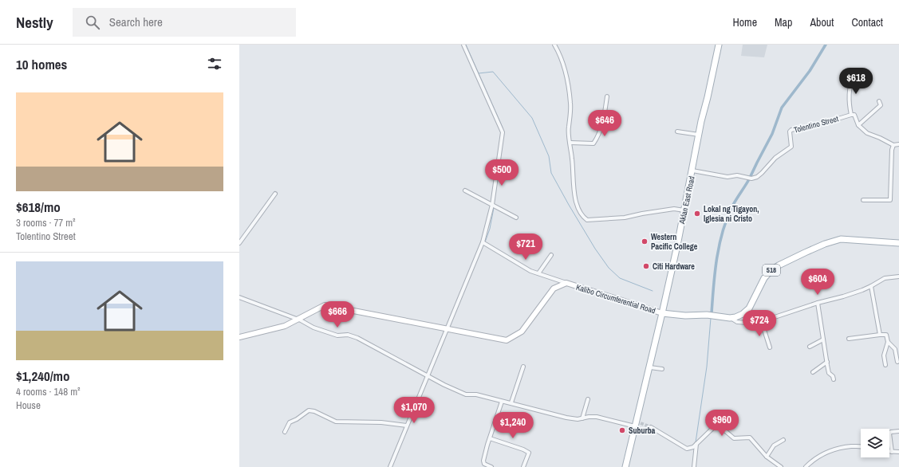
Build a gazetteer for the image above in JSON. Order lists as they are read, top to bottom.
{
  "streets": {
    "main road": ["Aklan East Road", "518", "Kalibo Circumferential Road"],
    "street": ["Tolentino Street"]
  },
  "crossings": [
    ["Tolentino Street", "Aklan East Road"],
    ["Aklan East Road", "Kalibo Circumferential Road"],
    ["518", "Kalibo Circumferential Road"]
  ],
  "places": [
    "Lokal ng Tigayon, Iglesia ni Cristo",
    "Western Pacific College",
    "Citi Hardware",
    "Suburba"
  ],
  "page": {
    "header": "Nestly",
    "search": "Search here",
    "nav": [
      "Home",
      "Map",
      "About",
      "Contact"
    ],
    "heading": "10 homes",
    "price": [
      "$618",
      "$646",
      "$500",
      "$721",
      "$604",
      "$666",
      "$724",
      "$1,070",
      "$960",
      "$1,240"
    ],
    "list": [
      {
        "name": "$618/mo",
        "note": "3 rooms · 77 m² · Tolentino Street"
      },
      {
        "name": "$1,240/mo",
        "note": "4 rooms · 148 m² · House"
      }
    ]
  }
}
